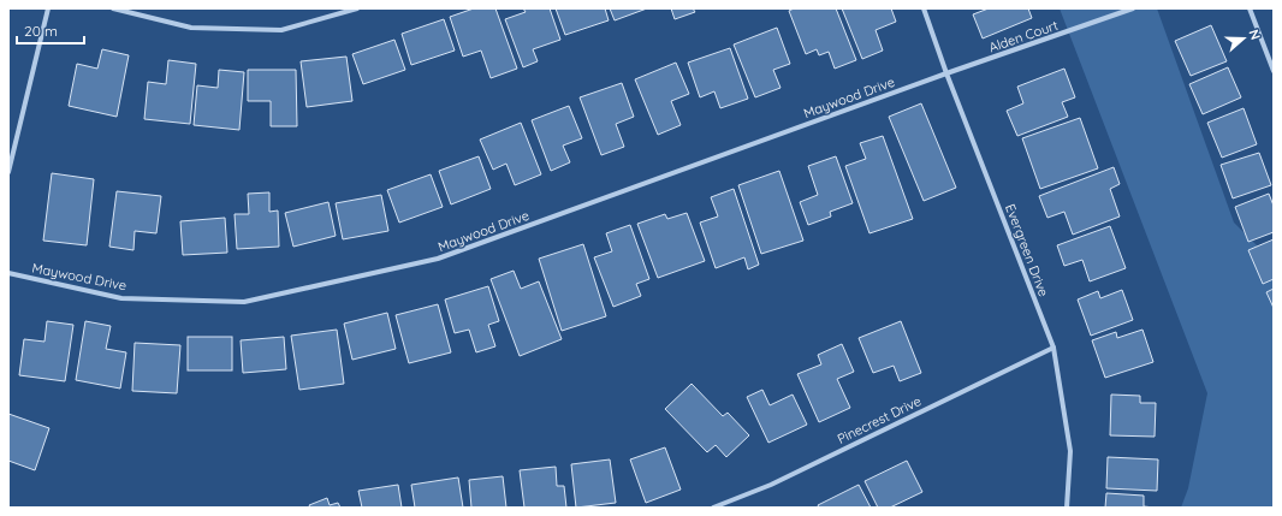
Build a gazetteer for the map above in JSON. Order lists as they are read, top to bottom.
{
  "streets": {
    "street": [
      "Alden Court",
      "Maywood Drive",
      "Evergreen Drive",
      "Pinecrest Drive"
    ]
  },
  "crossings": [
    ["Alden Court", "Maywood Drive"],
    ["Alden Court", "Evergreen Drive"],
    ["Maywood Drive", "Evergreen Drive"],
    ["Evergreen Drive", "Pinecrest Drive"]
  ],
  "scale_bar": "20 m",
  "north": "right"
}
